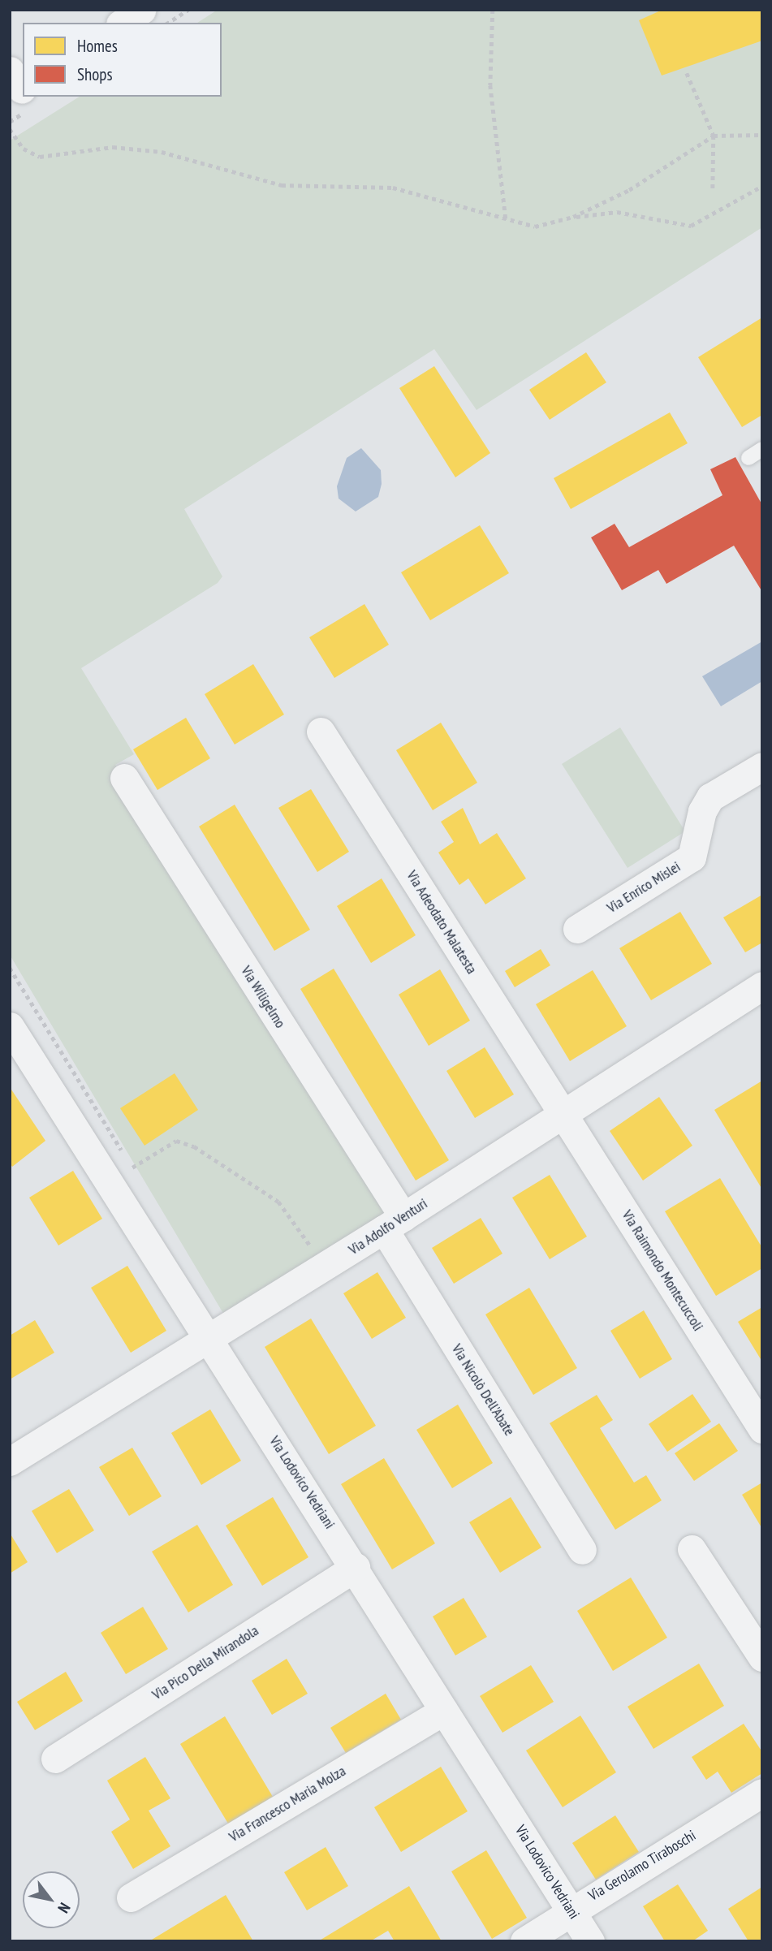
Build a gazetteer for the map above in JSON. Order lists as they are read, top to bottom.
{
  "streets": {
    "street": [
      "Via Enrico Mislei",
      "Via Adeodato Malatesta",
      "Via Wiligelmo",
      "Via Adolfo Venturi",
      "Via Raimondo Montecuccoli",
      "Via Nicolò Dell'Abate",
      "Via Lodovico Vedriani",
      "Via Pico Della Mirandola",
      "Via Francesco Maria Molza",
      "Via Gerolamo Tiraboschi"
    ]
  },
  "crossings": [
    ["Via Adeodato Malatesta", "Via Adolfo Venturi"],
    ["Via Adeodato Malatesta", "Via Raimondo Montecuccoli"],
    ["Via Wiligelmo", "Via Adolfo Venturi"],
    ["Via Wiligelmo", "Via Nicolò Dell'Abate"],
    ["Via Adolfo Venturi", "Via Raimondo Montecuccoli"],
    ["Via Adolfo Venturi", "Via Nicolò Dell'Abate"],
    ["Via Adolfo Venturi", "Via Lodovico Vedriani"],
    ["Via Lodovico Vedriani", "Via Pico Della Mirandola"],
    ["Via Lodovico Vedriani", "Via Francesco Maria Molza"],
    ["Via Lodovico Vedriani", "Via Gerolamo Tiraboschi"]
  ],
  "legend": ["Homes", "Shops"],
  "north": "bottom right"
}
